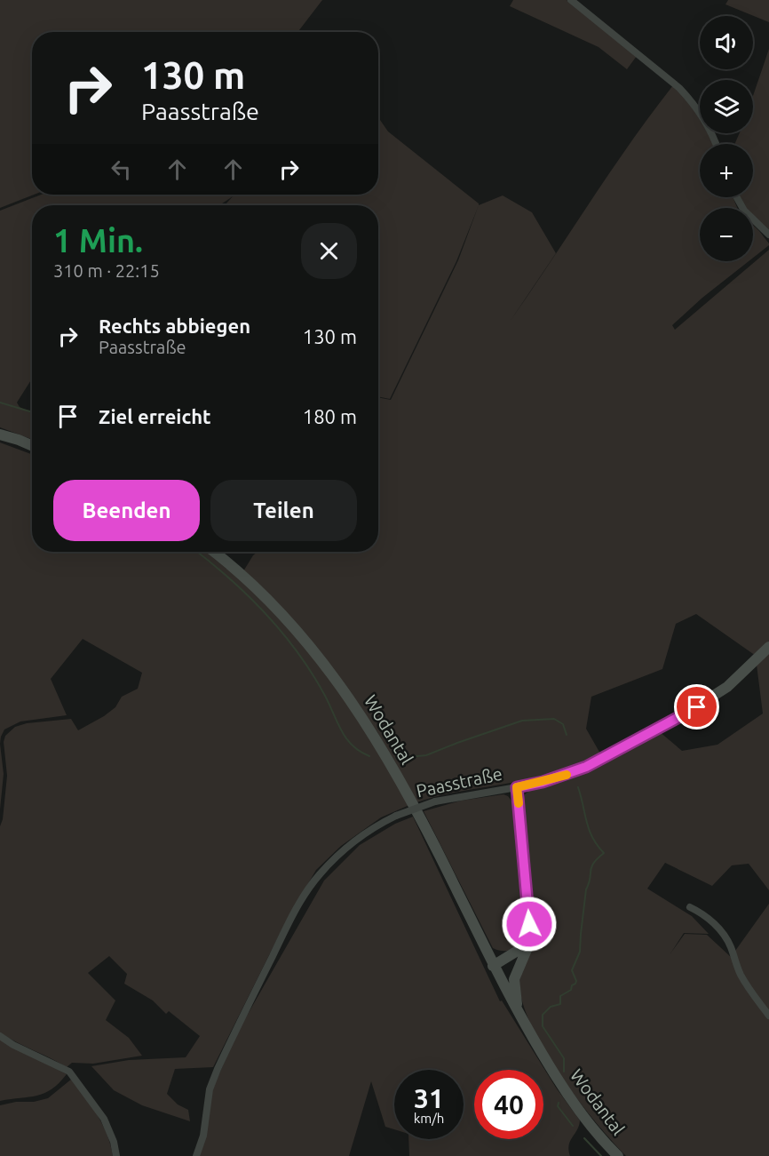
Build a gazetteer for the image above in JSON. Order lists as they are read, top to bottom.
{
  "streets": {
    "main road": ["Wodantal", "Paasstraße"]
  },
  "crossings": [
    ["Wodantal", "Paasstraße"]
  ],
  "page": {
    "map_buttons": ["+", "−"],
    "turn": ["130 m", "Paasstraße"],
    "heading": ["1 Min.", "310 m · 22:15"],
    "list": [
      {
        "name": "Rechts abbiegen",
        "note": "Paasstraße",
        "value": "130 m"
      },
      {
        "name": "Ziel erreicht",
        "value": "180 m"
      }
    ],
    "buttons": ["Beenden", "Teilen"],
    "speed": "31 km/h",
    "limit": "40"
  }
}
